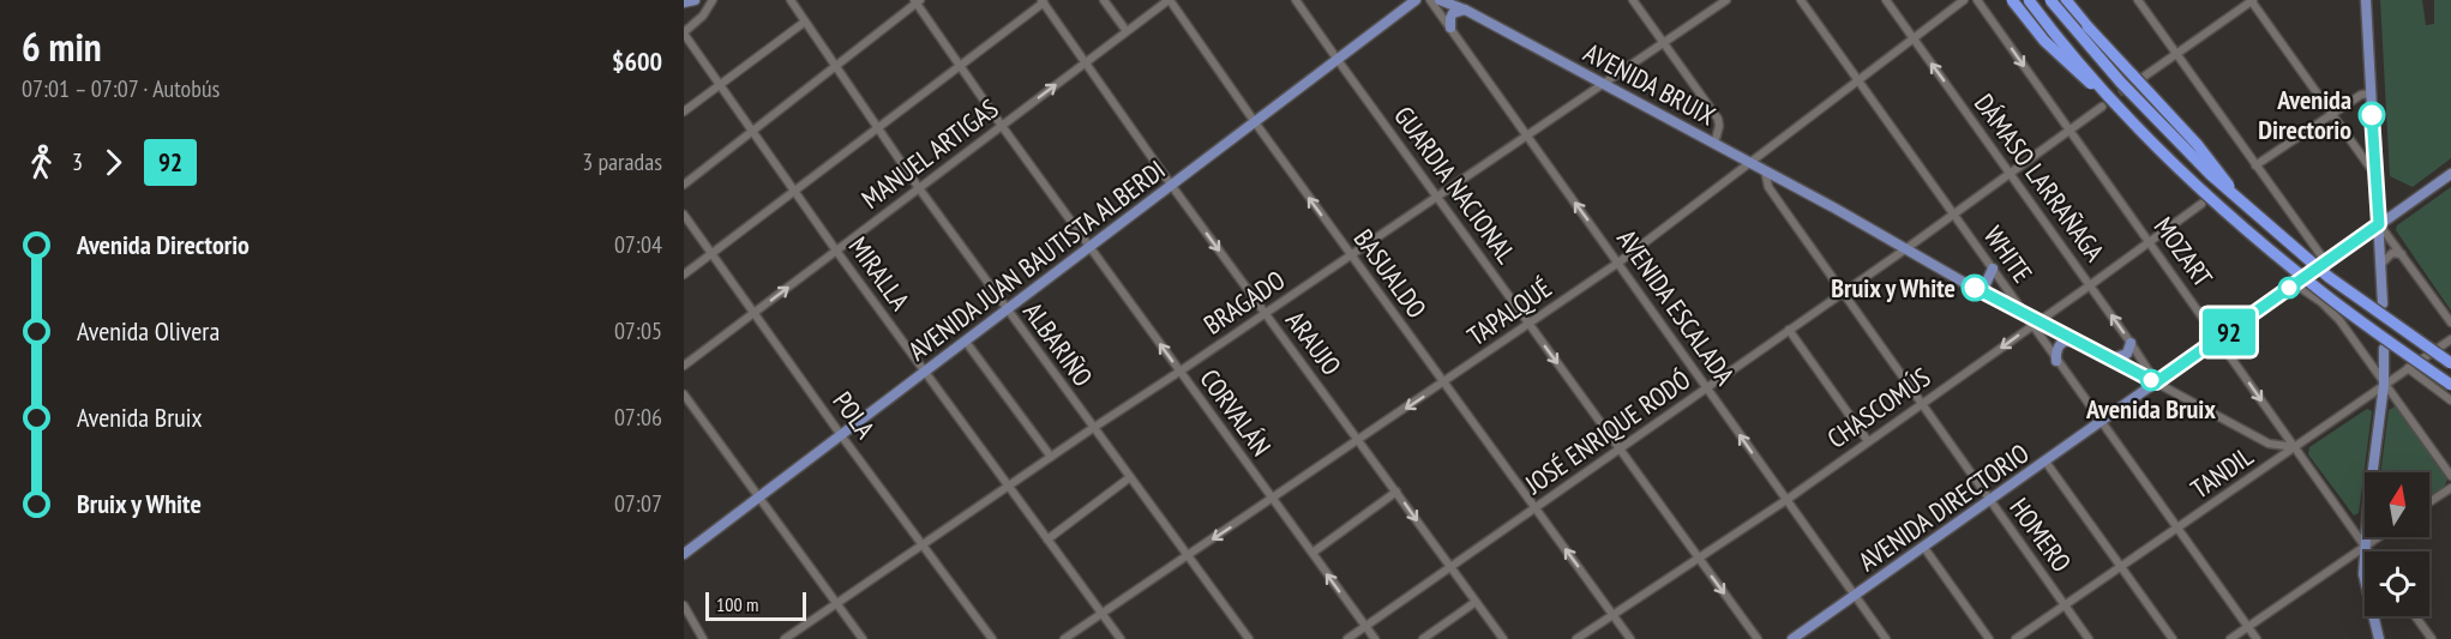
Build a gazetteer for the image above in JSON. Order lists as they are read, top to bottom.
{
  "streets": {
    "main road": ["AVENIDA BRUIX", "AVENIDA JUAN BAUTISTA ALBERDI", "AVENIDA DIRECTORIO"],
    "street": [
      "MANUEL ARTIGAS",
      "DÁMASO LARRAÑAGA",
      "GUARDIA NACIONAL",
      "MOZART",
      "WHITE",
      "MIRALLA",
      "BASUALDO",
      "BRAGADO",
      "AVENIDA ESCALADA",
      "TAPALQUÉ",
      "ARAUJO",
      "ALBARIÑO",
      "CHASCOMÚS",
      "CORVALÁN",
      "POLA",
      "JOSÉ ENRIQUE RODÓ",
      "TANDIL",
      "HOMERO"
    ]
  },
  "crossings": [
    ["AVENIDA BRUIX", "DÁMASO LARRAÑAGA"],
    ["AVENIDA BRUIX", "MOZART"],
    ["AVENIDA BRUIX", "WHITE"],
    ["AVENIDA BRUIX", "BRAGADO"],
    ["AVENIDA BRUIX", "TAPALQUÉ"],
    ["AVENIDA BRUIX", "CHASCOMÚS"],
    ["AVENIDA BRUIX", "JOSÉ ENRIQUE RODÓ"],
    ["AVENIDA BRUIX", "TANDIL"],
    ["AVENIDA BRUIX", "AVENIDA DIRECTORIO"],
    ["AVENIDA BRUIX", "HOMERO"],
    ["MANUEL ARTIGAS", "MIRALLA"],
    ["MANUEL ARTIGAS", "BASUALDO"],
    ["MANUEL ARTIGAS", "ARAUJO"],
    ["MANUEL ARTIGAS", "ALBARIÑO"],
    ["MANUEL ARTIGAS", "CORVALÁN"],
    ["MANUEL ARTIGAS", "POLA"],
    ["DÁMASO LARRAÑAGA", "TAPALQUÉ"],
    ["DÁMASO LARRAÑAGA", "CHASCOMÚS"],
    ["DÁMASO LARRAÑAGA", "JOSÉ ENRIQUE RODÓ"],
    ["DÁMASO LARRAÑAGA", "AVENIDA DIRECTORIO"],
    ["GUARDIA NACIONAL", "AVENIDA JUAN BAUTISTA ALBERDI"],
    ["GUARDIA NACIONAL", "BRAGADO"],
    ["GUARDIA NACIONAL", "TAPALQUÉ"],
    ["GUARDIA NACIONAL", "CHASCOMÚS"],
    ["GUARDIA NACIONAL", "JOSÉ ENRIQUE RODÓ"],
    ["MOZART", "CHASCOMÚS"],
    ["MOZART", "JOSÉ ENRIQUE RODÓ"],
    ["MOZART", "TANDIL"],
    ["MOZART", "AVENIDA DIRECTORIO"],
    ["WHITE", "TAPALQUÉ"],
    ["WHITE", "JOSÉ ENRIQUE RODÓ"],
    ["AVENIDA JUAN BAUTISTA ALBERDI", "MIRALLA"],
    ["AVENIDA JUAN BAUTISTA ALBERDI", "BASUALDO"],
    ["AVENIDA JUAN BAUTISTA ALBERDI", "ARAUJO"],
    ["AVENIDA JUAN BAUTISTA ALBERDI", "ALBARIÑO"],
    ["AVENIDA JUAN BAUTISTA ALBERDI", "CORVALÁN"],
    ["AVENIDA JUAN BAUTISTA ALBERDI", "POLA"],
    ["MIRALLA", "BRAGADO"],
    ["MIRALLA", "TAPALQUÉ"],
    ["BASUALDO", "BRAGADO"],
    ["BASUALDO", "TAPALQUÉ"],
    ["BASUALDO", "CHASCOMÚS"],
    ["BASUALDO", "JOSÉ ENRIQUE RODÓ"],
    ["BRAGADO", "AVENIDA ESCALADA"],
    ["BRAGADO", "ARAUJO"],
    ["BRAGADO", "ALBARIÑO"],
    ["BRAGADO", "CORVALÁN"],
    ["BRAGADO", "POLA"],
    ["AVENIDA ESCALADA", "TAPALQUÉ"],
    ["AVENIDA ESCALADA", "CHASCOMÚS"],
    ["AVENIDA ESCALADA", "JOSÉ ENRIQUE RODÓ"],
    ["AVENIDA ESCALADA", "AVENIDA DIRECTORIO"],
    ["TAPALQUÉ", "ARAUJO"],
    ["TAPALQUÉ", "ALBARIÑO"],
    ["TAPALQUÉ", "CORVALÁN"],
    ["ARAUJO", "JOSÉ ENRIQUE RODÓ"],
    ["CHASCOMÚS", "HOMERO"],
    ["CORVALÁN", "JOSÉ ENRIQUE RODÓ"],
    ["JOSÉ ENRIQUE RODÓ", "HOMERO"],
    ["TANDIL", "HOMERO"],
    ["AVENIDA DIRECTORIO", "HOMERO"]
  ],
  "one_way": [
    "DÁMASO LARRAÑAGA",
    "MOZART",
    "BASUALDO",
    "AVENIDA ESCALADA"
  ],
  "places": ["Avenida Directorio", "Bruix y White", "Avenida Bruix"],
  "lines": ["bus line 92"],
  "scale_bar": "100 m",
  "north": "top",
  "page": {
    "heading": ["6 min", "07:01 – 07:07 · Autobús", "$600"],
    "on_map": "92",
    "legs": ["3", "92", "3 paradas"],
    "list": [
      {
        "name": "Avenida Directorio",
        "value": "07:04"
      },
      {
        "name": "Avenida Olivera",
        "value": "07:05"
      },
      {
        "name": "Avenida Bruix",
        "value": "07:06"
      },
      {
        "name": "Bruix y White",
        "value": "07:07"
      }
    ],
    "scale": "100 m"
  }
}
